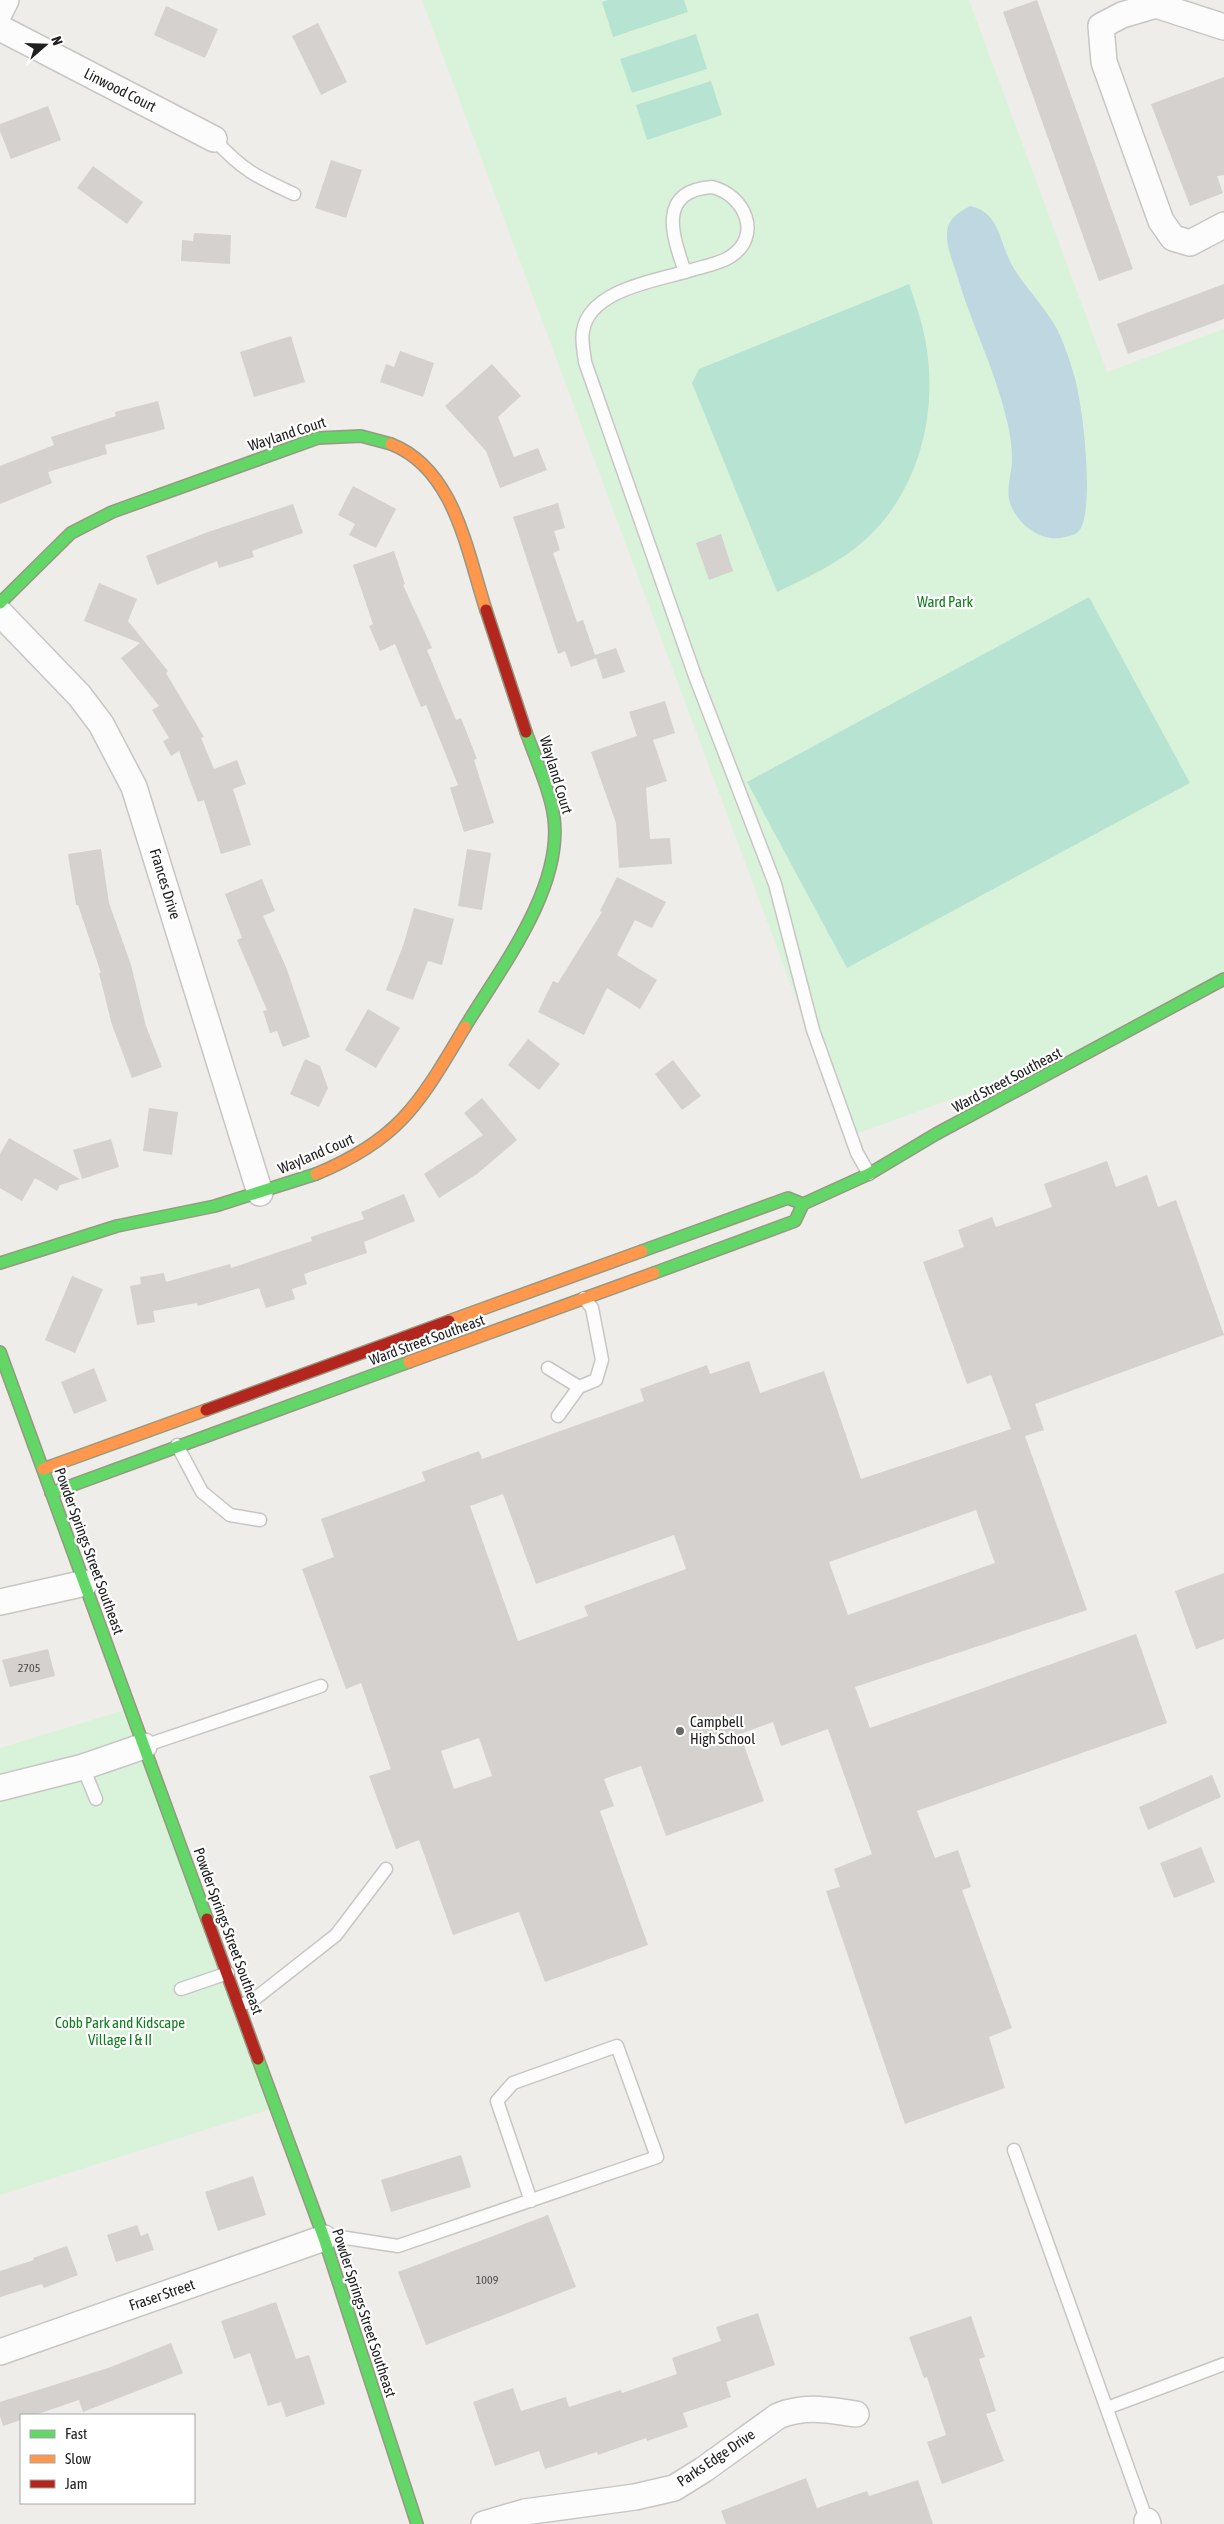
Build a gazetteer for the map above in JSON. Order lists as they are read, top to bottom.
{
  "streets": {
    "street": [
      "Linwood Court",
      "Wayland Court",
      "Frances Drive",
      "Ward Street Southeast",
      "Powder Springs Street Southeast",
      "Fraser Street",
      "Parks Edge Drive"
    ]
  },
  "crossings": [
    ["Wayland Court", "Frances Drive"],
    ["Ward Street Southeast", "Powder Springs Street Southeast"],
    ["Powder Springs Street Southeast", "Fraser Street"]
  ],
  "parks": ["Ward Park", "Cobb Park and Kidscape Village I & II"],
  "places": ["Campbell High School"],
  "house_numbers": ["2705", "1009"],
  "legend": ["Fast", "Slow", "Jam"],
  "north": "right"
}
